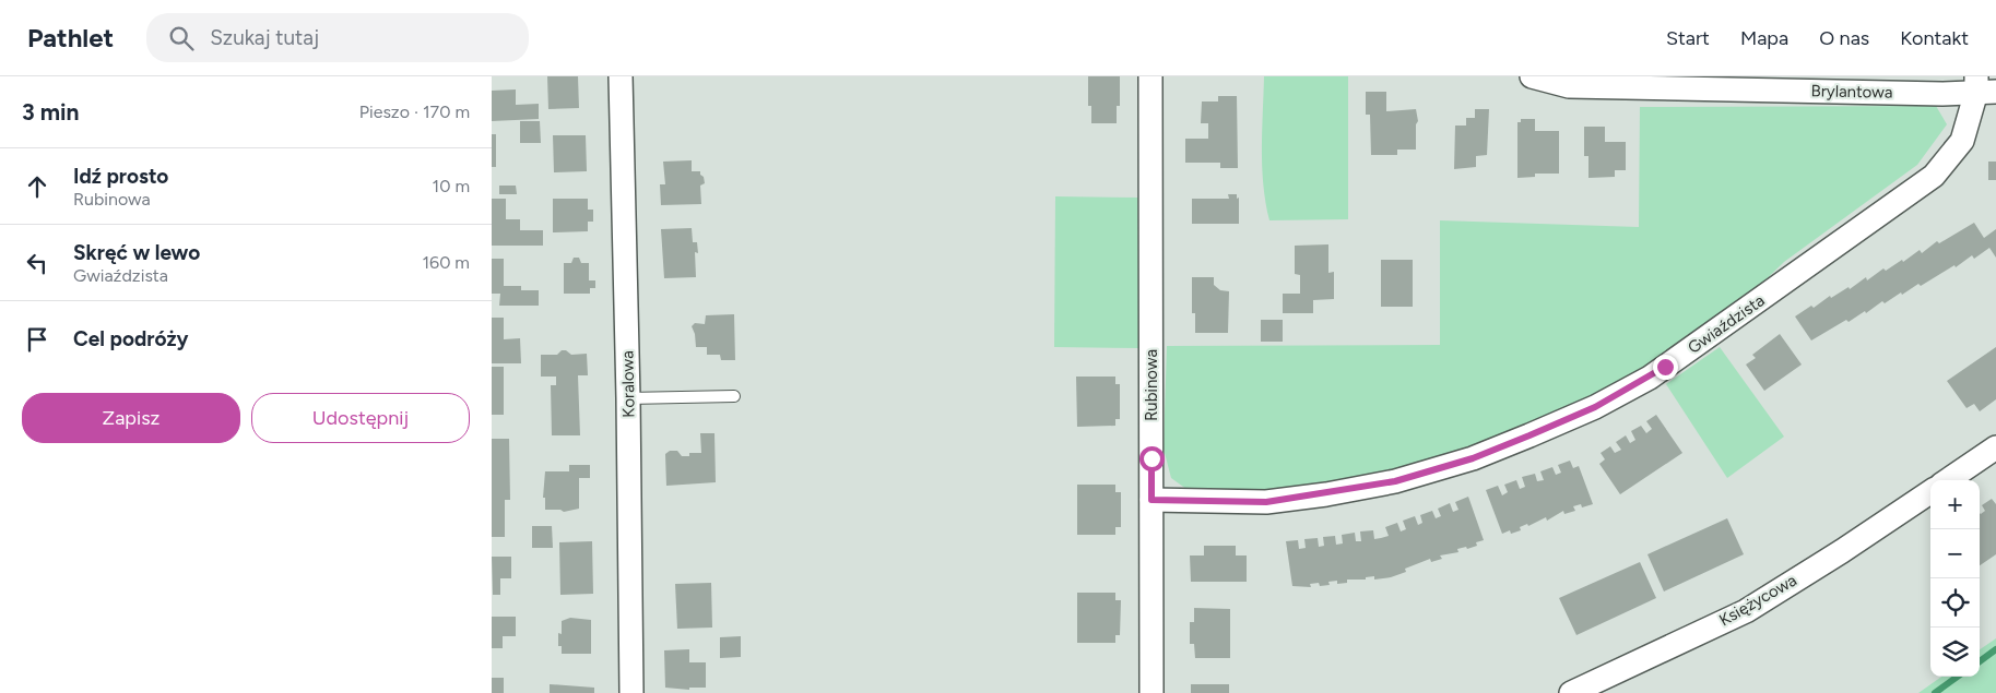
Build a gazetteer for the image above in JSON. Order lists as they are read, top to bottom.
{
  "streets": {
    "street": [
      "Brylantowa",
      "Gwiaździsta",
      "Koralowa",
      "Rubinowa",
      "Księżycowa"
    ]
  },
  "crossings": [
    ["Brylantowa", "Gwiaździsta"],
    ["Gwiaździsta", "Rubinowa"]
  ],
  "page": {
    "header": "Pathlet",
    "search": "Szukaj tutaj",
    "nav": [
      "Start",
      "Mapa",
      "O nas",
      "Kontakt"
    ],
    "heading": ["3 min", "Pieszo · 170 m"],
    "list": [
      ["Idź prosto", "Rubinowa", "10 m"],
      ["Skręć w lewo", "Gwiaździsta", "160 m"],
      "Cel podróży"
    ],
    "buttons": ["Zapisz", "Udostępnij"],
    "map_buttons": ["+", "−"]
  }
}
